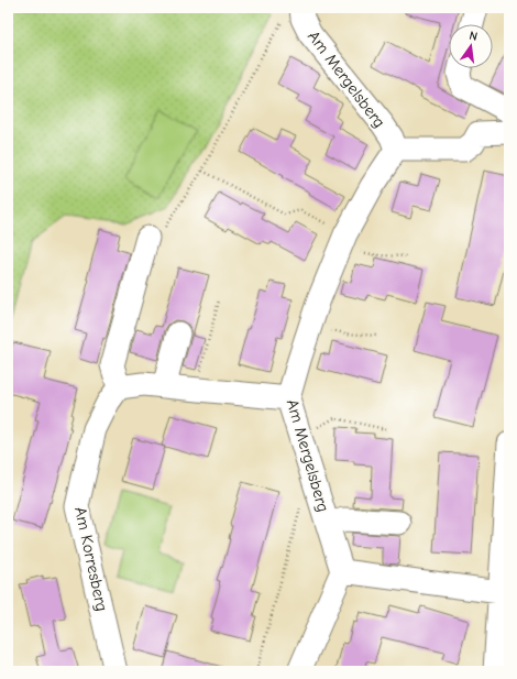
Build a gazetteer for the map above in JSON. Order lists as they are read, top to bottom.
{
  "streets": {
    "street": ["Am Mergelsberg", "Am Korresberg"]
  },
  "north": "top"
}
